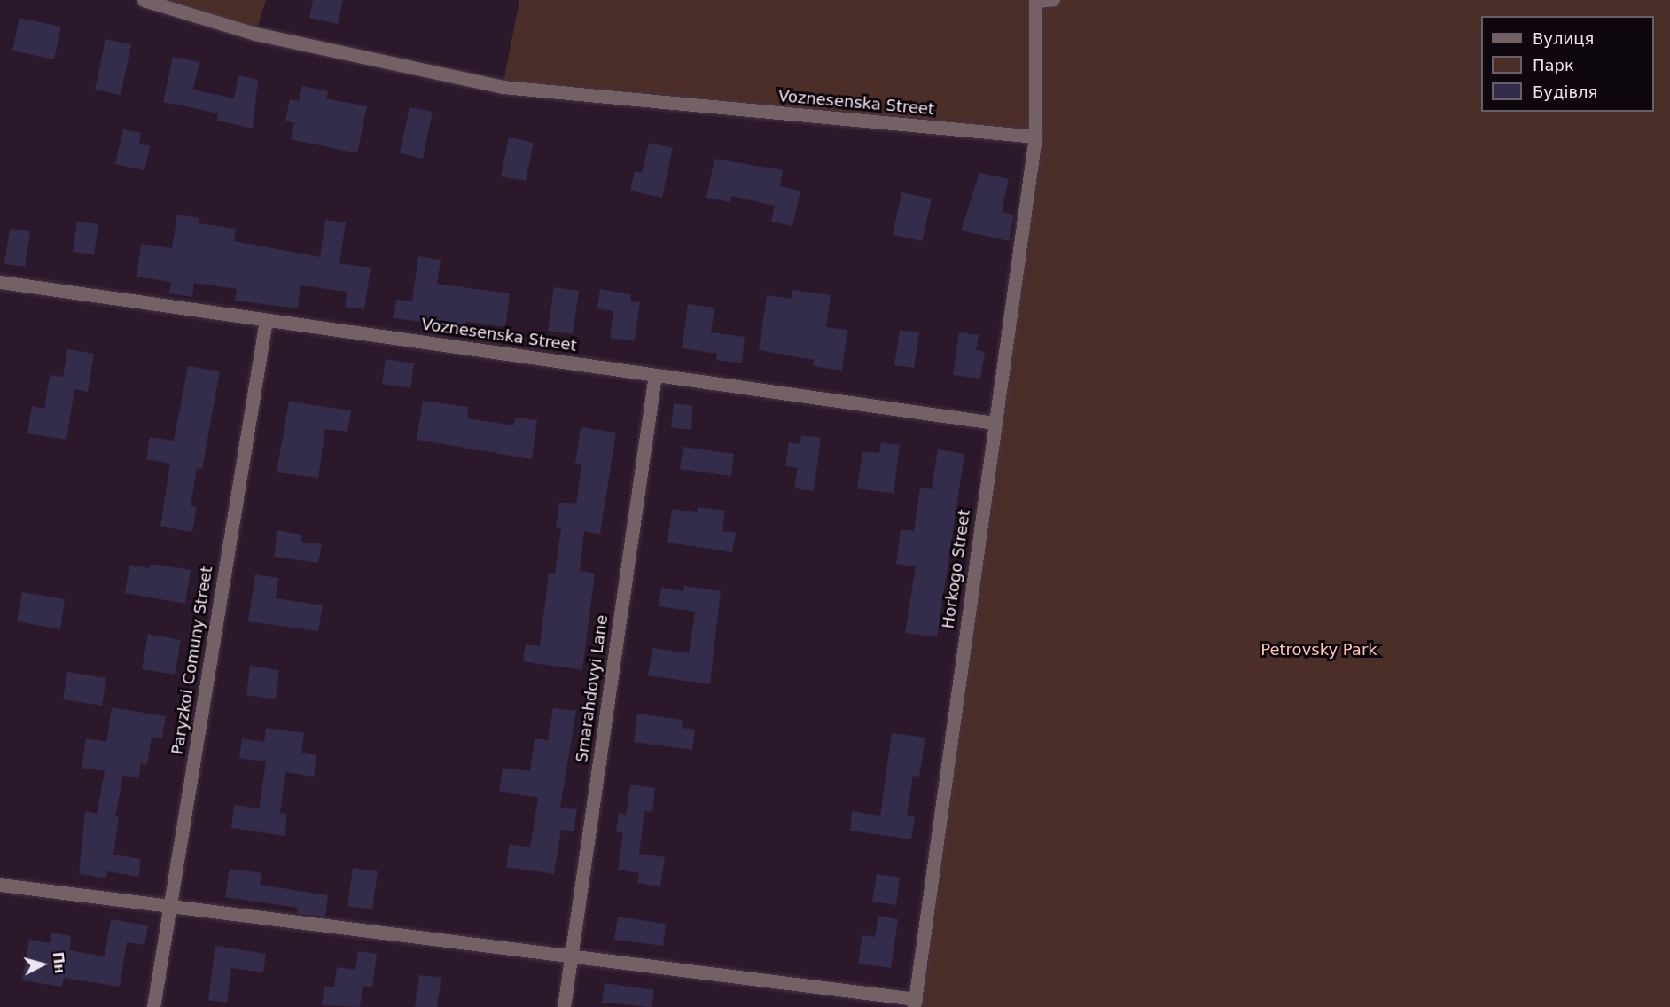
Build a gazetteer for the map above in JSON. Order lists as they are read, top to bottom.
{
  "streets": {
    "street": [
      "Voznesenska Street",
      "Horkogo Street",
      "Paryzkoi Comuny Street",
      "Smarahdovyi Lane"
    ]
  },
  "crossings": [
    ["Voznesenska Street", "Horkogo Street"],
    ["Voznesenska Street", "Paryzkoi Comuny Street"],
    ["Voznesenska Street", "Smarahdovyi Lane"]
  ],
  "parks": ["Petrovsky Park"],
  "legend": ["Вулиця", "Парк", "Будівля"],
  "north": "right"
}
